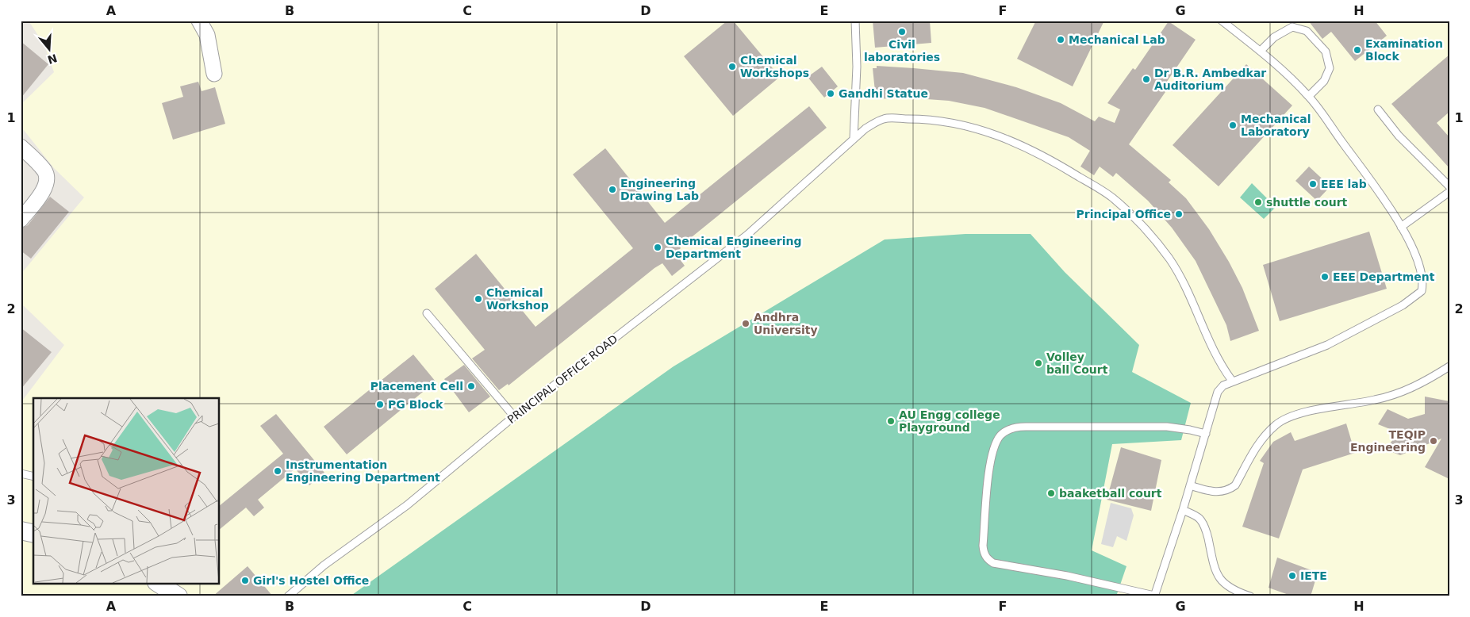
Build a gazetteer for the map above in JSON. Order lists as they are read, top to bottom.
{
  "streets": {
    "lane": ["PRINCIPAL OFFICE ROAD"]
  },
  "places": [
    "Civil laboratories",
    "Mechanical Lab",
    "Examination Block",
    "Chemical Workshops",
    "Dr B.R. Ambedkar Auditorium",
    "Gandhi Statue",
    "Mechanical Laboratory",
    "EEE lab",
    "Engineering Drawing Lab",
    "shuttle court",
    "Principal Office",
    "Chemical Engineering Department",
    "EEE Department",
    "Chemical Workshop",
    "Andhra University",
    "Volley ball Court",
    "Placement Cell",
    "PG Block",
    "AU Engg college Playground",
    "TEQIP Engineering",
    "Instrumentation Engineering Department",
    "baaketball court",
    "IETE",
    "Girl's Hostel Office"
  ],
  "north": "bottom",
  "grid": {
    "columns": [
      "A",
      "B",
      "C",
      "D",
      "E",
      "F",
      "G",
      "H"
    ],
    "rows": ["1", "2", "3"]
  }
}
